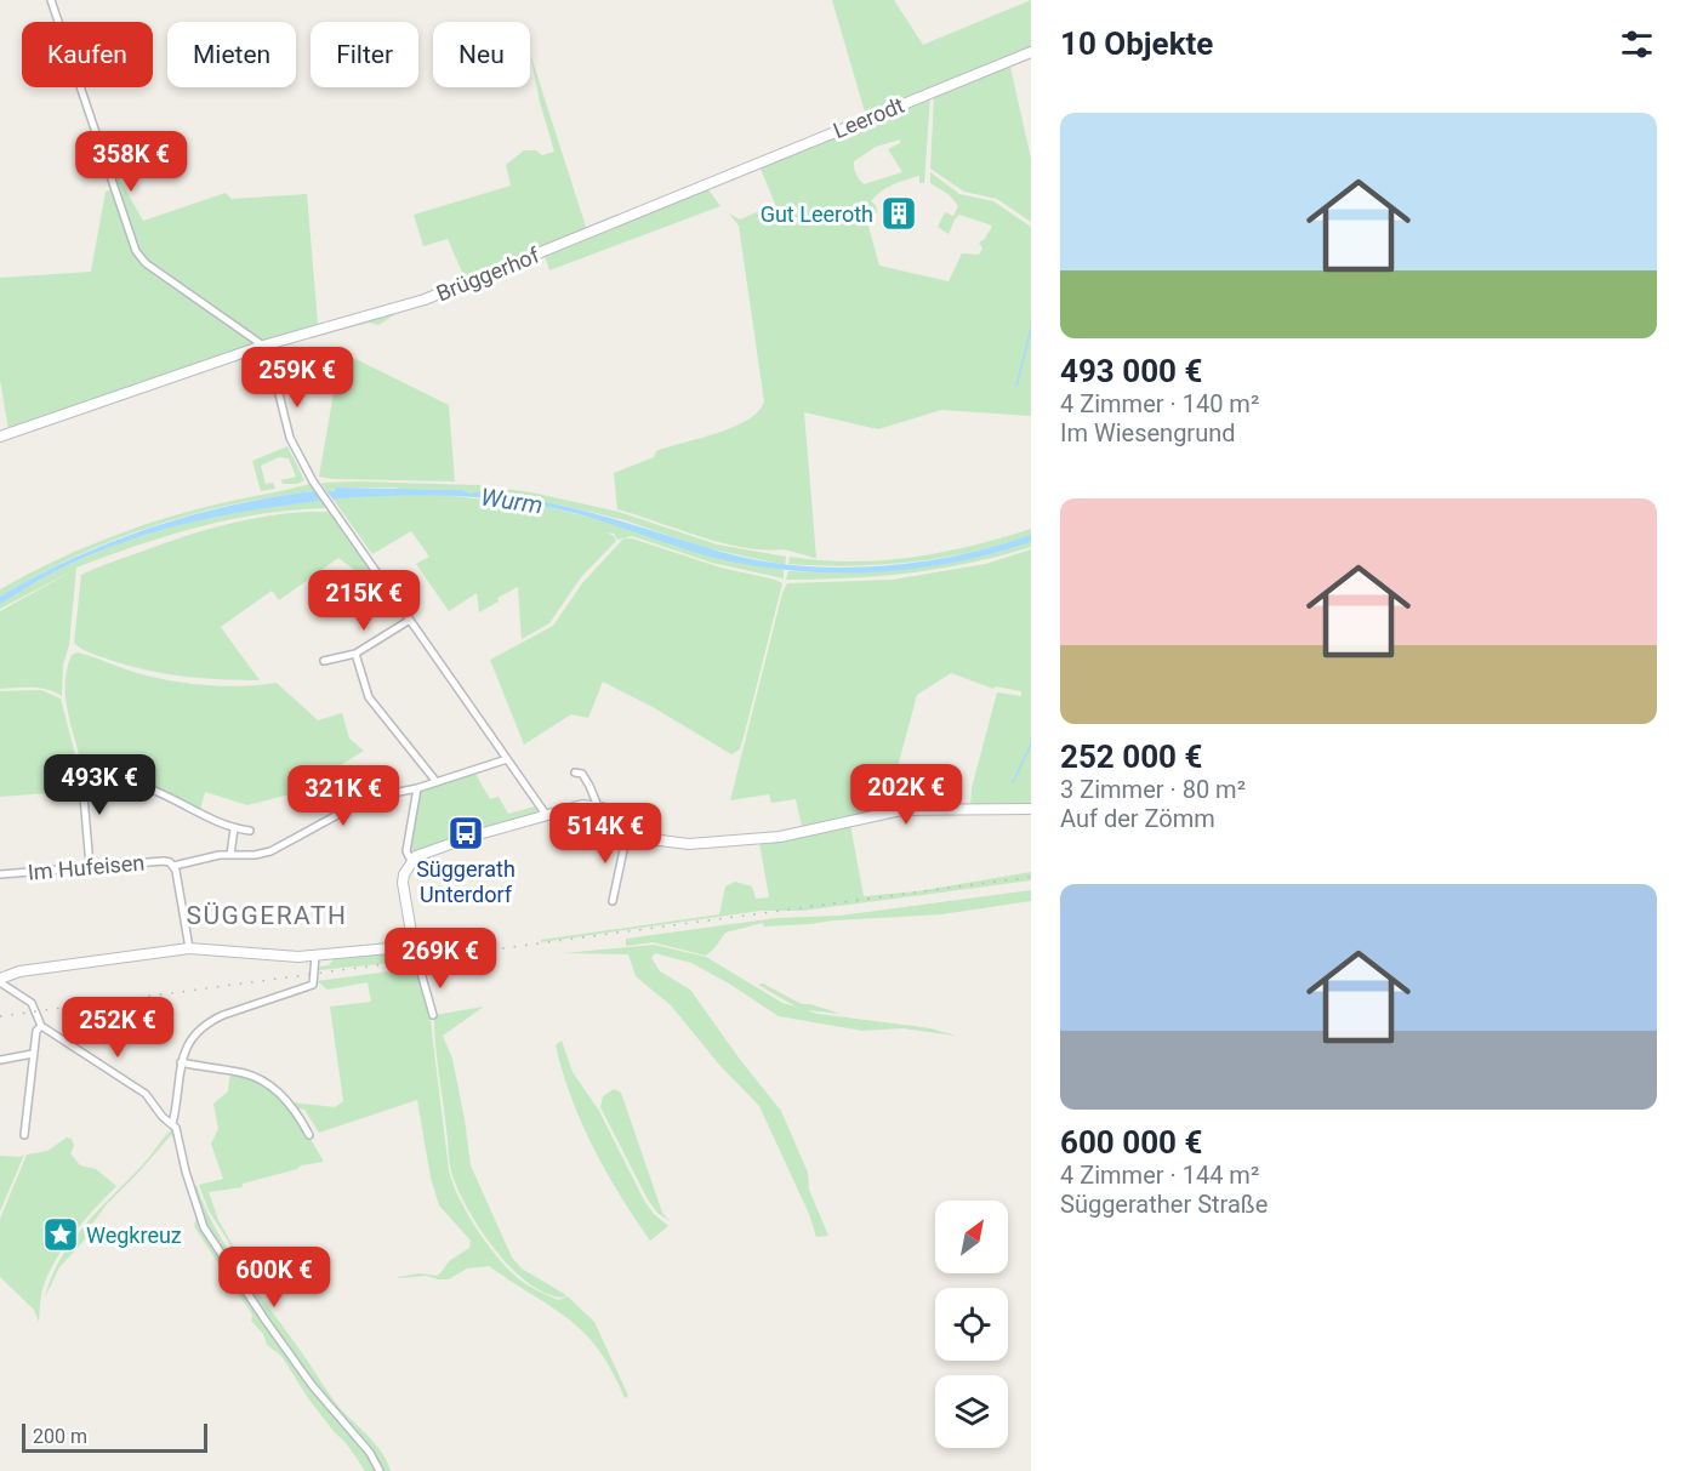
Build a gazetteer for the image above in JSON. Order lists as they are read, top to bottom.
{
  "streets": {
    "main road": ["Leerodt", "Brüggerhof"],
    "street": ["Im Hufeisen"]
  },
  "crossings": [
    ["Leerodt", "Brüggerhof"]
  ],
  "districts": ["SÜGGERATH"],
  "water": ["Wurm"],
  "places": {
    "building": ["Gut Leeroth"],
    "bus stop": ["Süggerath Unterdorf"],
    "place": ["Wegkreuz"]
  },
  "scale_bar": "200 m",
  "north": "top right",
  "page": {
    "heading": "10 Objekte",
    "chip": [
      "Kaufen",
      "Mieten",
      "Filter",
      "Neu"
    ],
    "list": [
      {
        "name": "493 000 €",
        "note": "4 Zimmer · 140 m² · Im Wiesengrund"
      },
      {
        "name": "252 000 €",
        "note": "3 Zimmer · 80 m² · Auf der Zömm"
      },
      {
        "name": "600 000 €",
        "note": "4 Zimmer · 144 m² · Süggerather Straße"
      }
    ],
    "price": [
      "358K €",
      "259K €",
      "215K €",
      "493K €",
      "202K €",
      "321K €",
      "514K €",
      "269K €",
      "252K €",
      "600K €"
    ],
    "scale": "200 m"
  }
}
